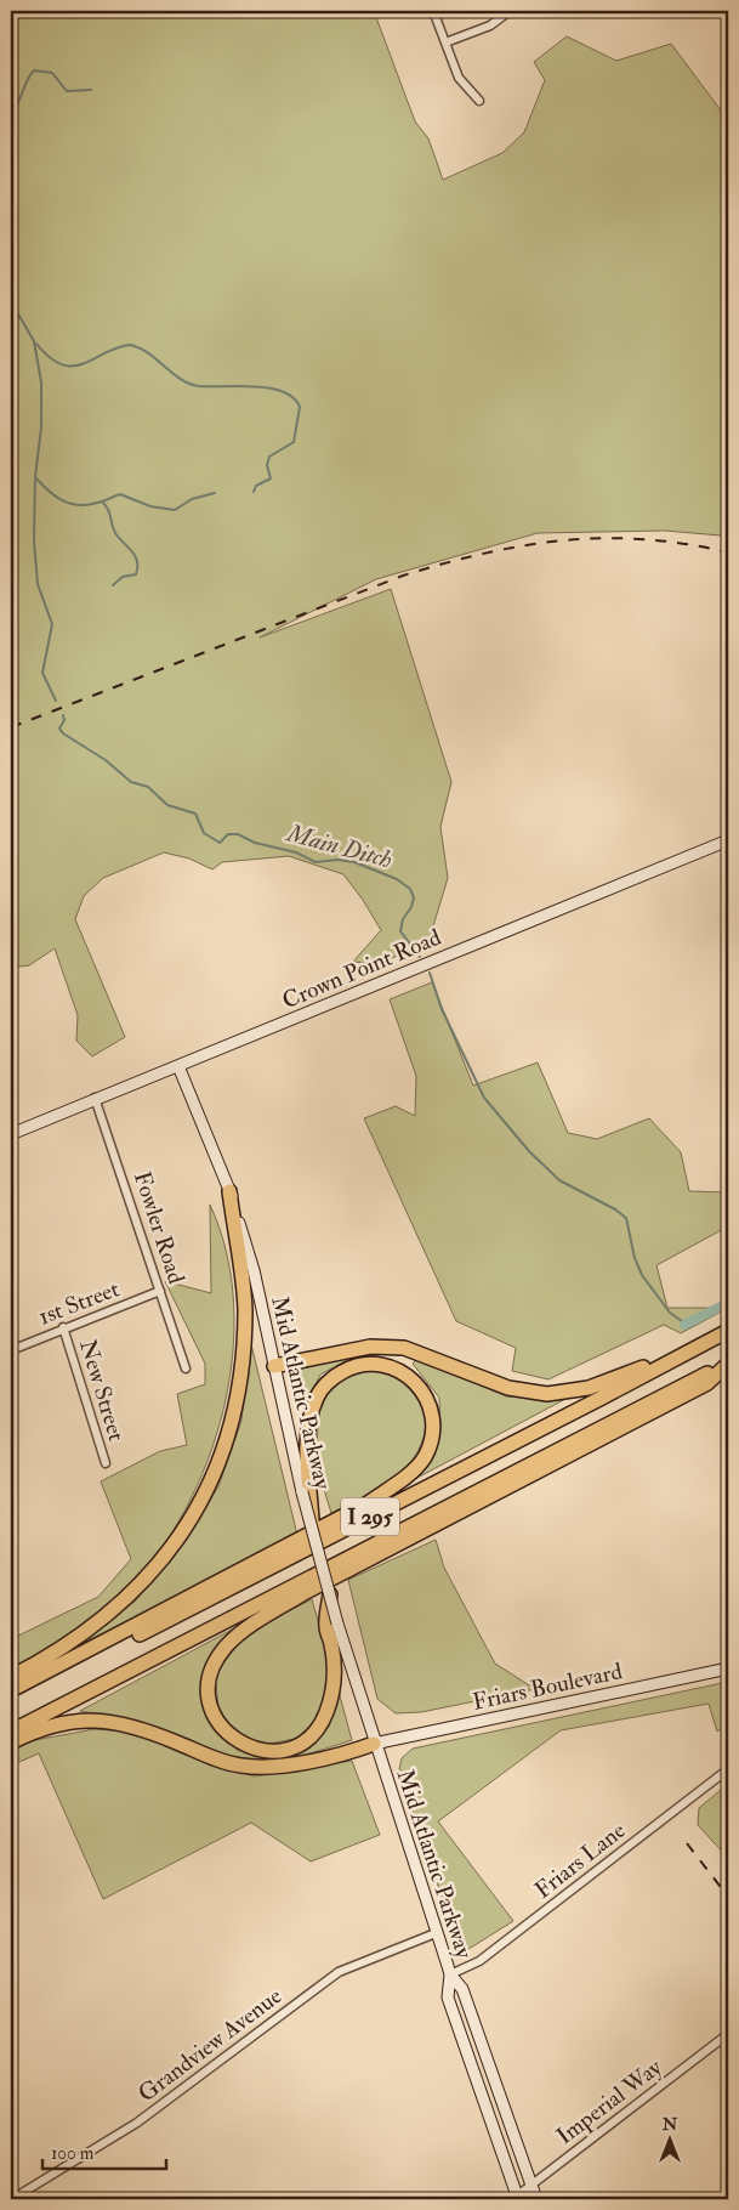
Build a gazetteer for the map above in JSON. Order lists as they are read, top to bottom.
{
  "streets": {
    "highway": ["I 295"],
    "main road": ["Crown Point Road", "Mid Atlantic Parkway", "Friars Boulevard"],
    "street": [
      "Fowler Road",
      "1st Street",
      "New Street",
      "Friars Lane",
      "Grandview Avenue",
      "Imperial Way"
    ]
  },
  "crossings": [
    ["Crown Point Road", "Fowler Road"],
    ["Crown Point Road", "Mid Atlantic Parkway"],
    ["Fowler Road", "1st Street"],
    ["1st Street", "New Street"],
    ["Mid Atlantic Parkway", "Friars Boulevard"],
    ["Mid Atlantic Parkway", "Friars Lane"],
    ["Mid Atlantic Parkway", "Grandview Avenue"],
    ["Mid Atlantic Parkway", "Imperial Way"]
  ],
  "water": ["Main Ditch"],
  "scale_bar": "100 m",
  "north": "top"
}
